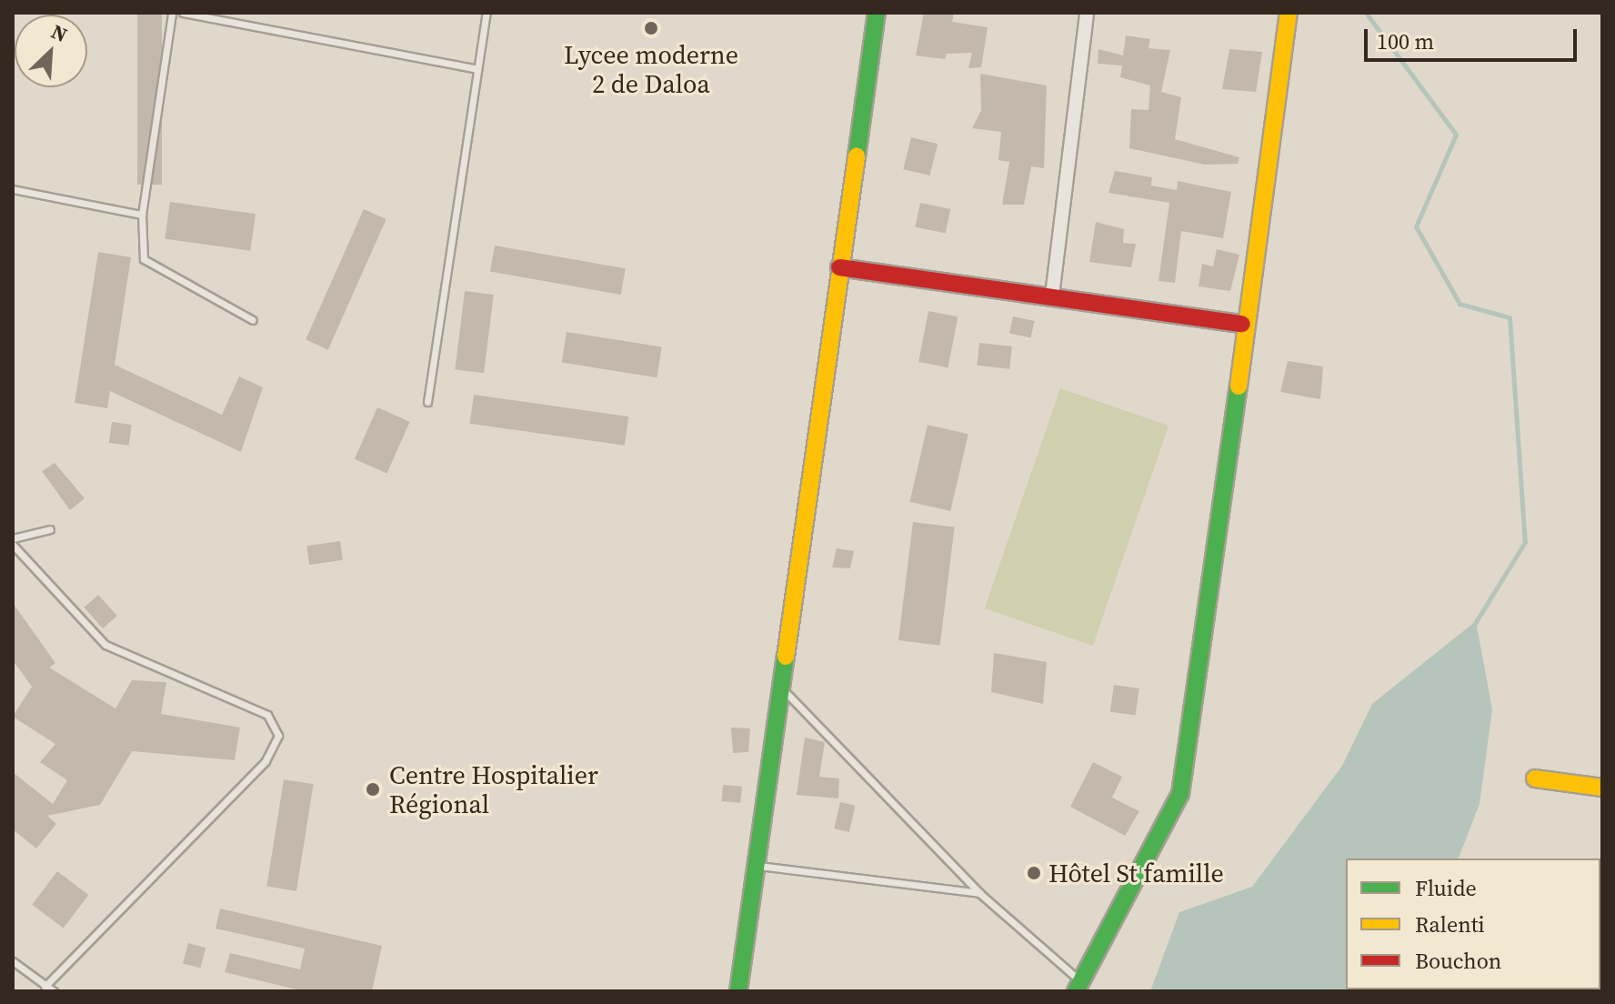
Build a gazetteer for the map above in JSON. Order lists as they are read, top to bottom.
{
  "places": ["Lycee moderne 2 de Daloa", "Centre Hospitalier Régional", "Hôtel St famille"],
  "legend": ["Fluide", "Ralenti", "Bouchon"],
  "scale_bar": "100 m",
  "north": "top right"
}
